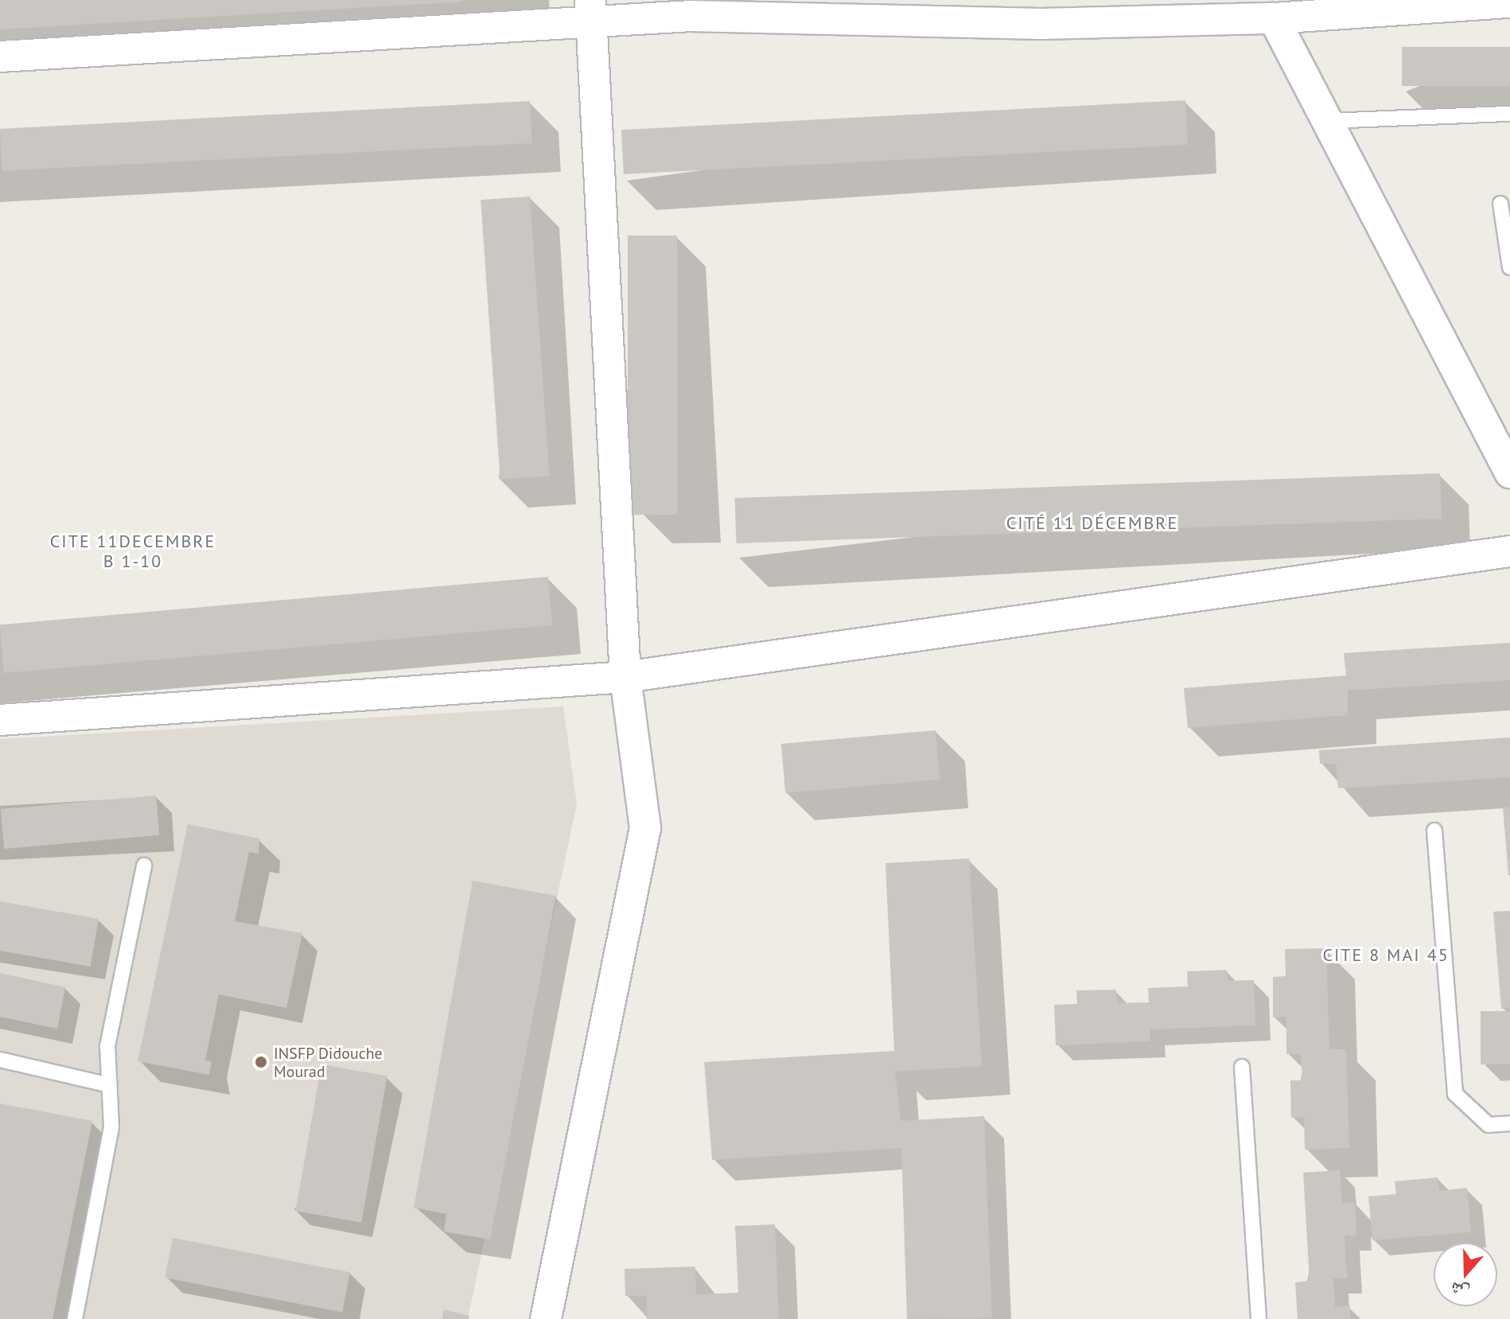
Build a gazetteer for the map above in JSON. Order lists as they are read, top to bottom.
{
  "districts": ["CITÉ 11 DÉCEMBRE", "CITE 11DECEMBRE B 1-10", "CITE 8 MAI 45"],
  "places": ["INSFP Didouche Mourad"],
  "north": "bottom"
}
